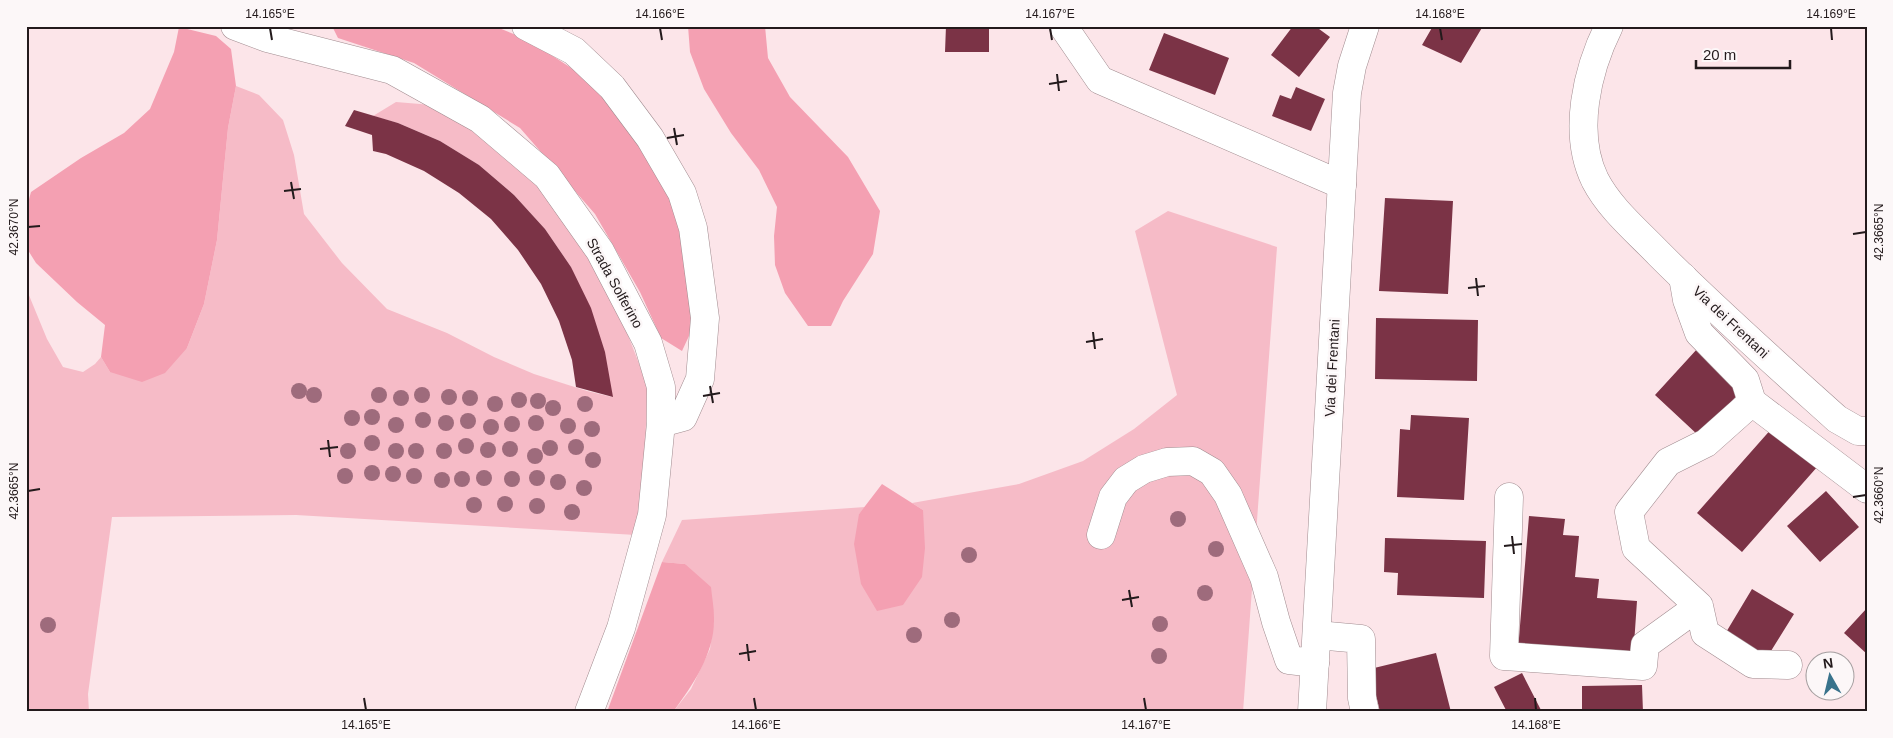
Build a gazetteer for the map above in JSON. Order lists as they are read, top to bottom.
{
  "streets": {
    "street": ["Strada Solferino", "Via dei Frentani"]
  },
  "scale_bar": "20 m",
  "north": "top",
  "coordinates": [
    "14.165°E",
    "14.166°E",
    "14.167°E",
    "14.168°E",
    "14.169°E",
    "42.3670°N",
    "42.3665°N",
    "42.3660°N"
  ]
}
